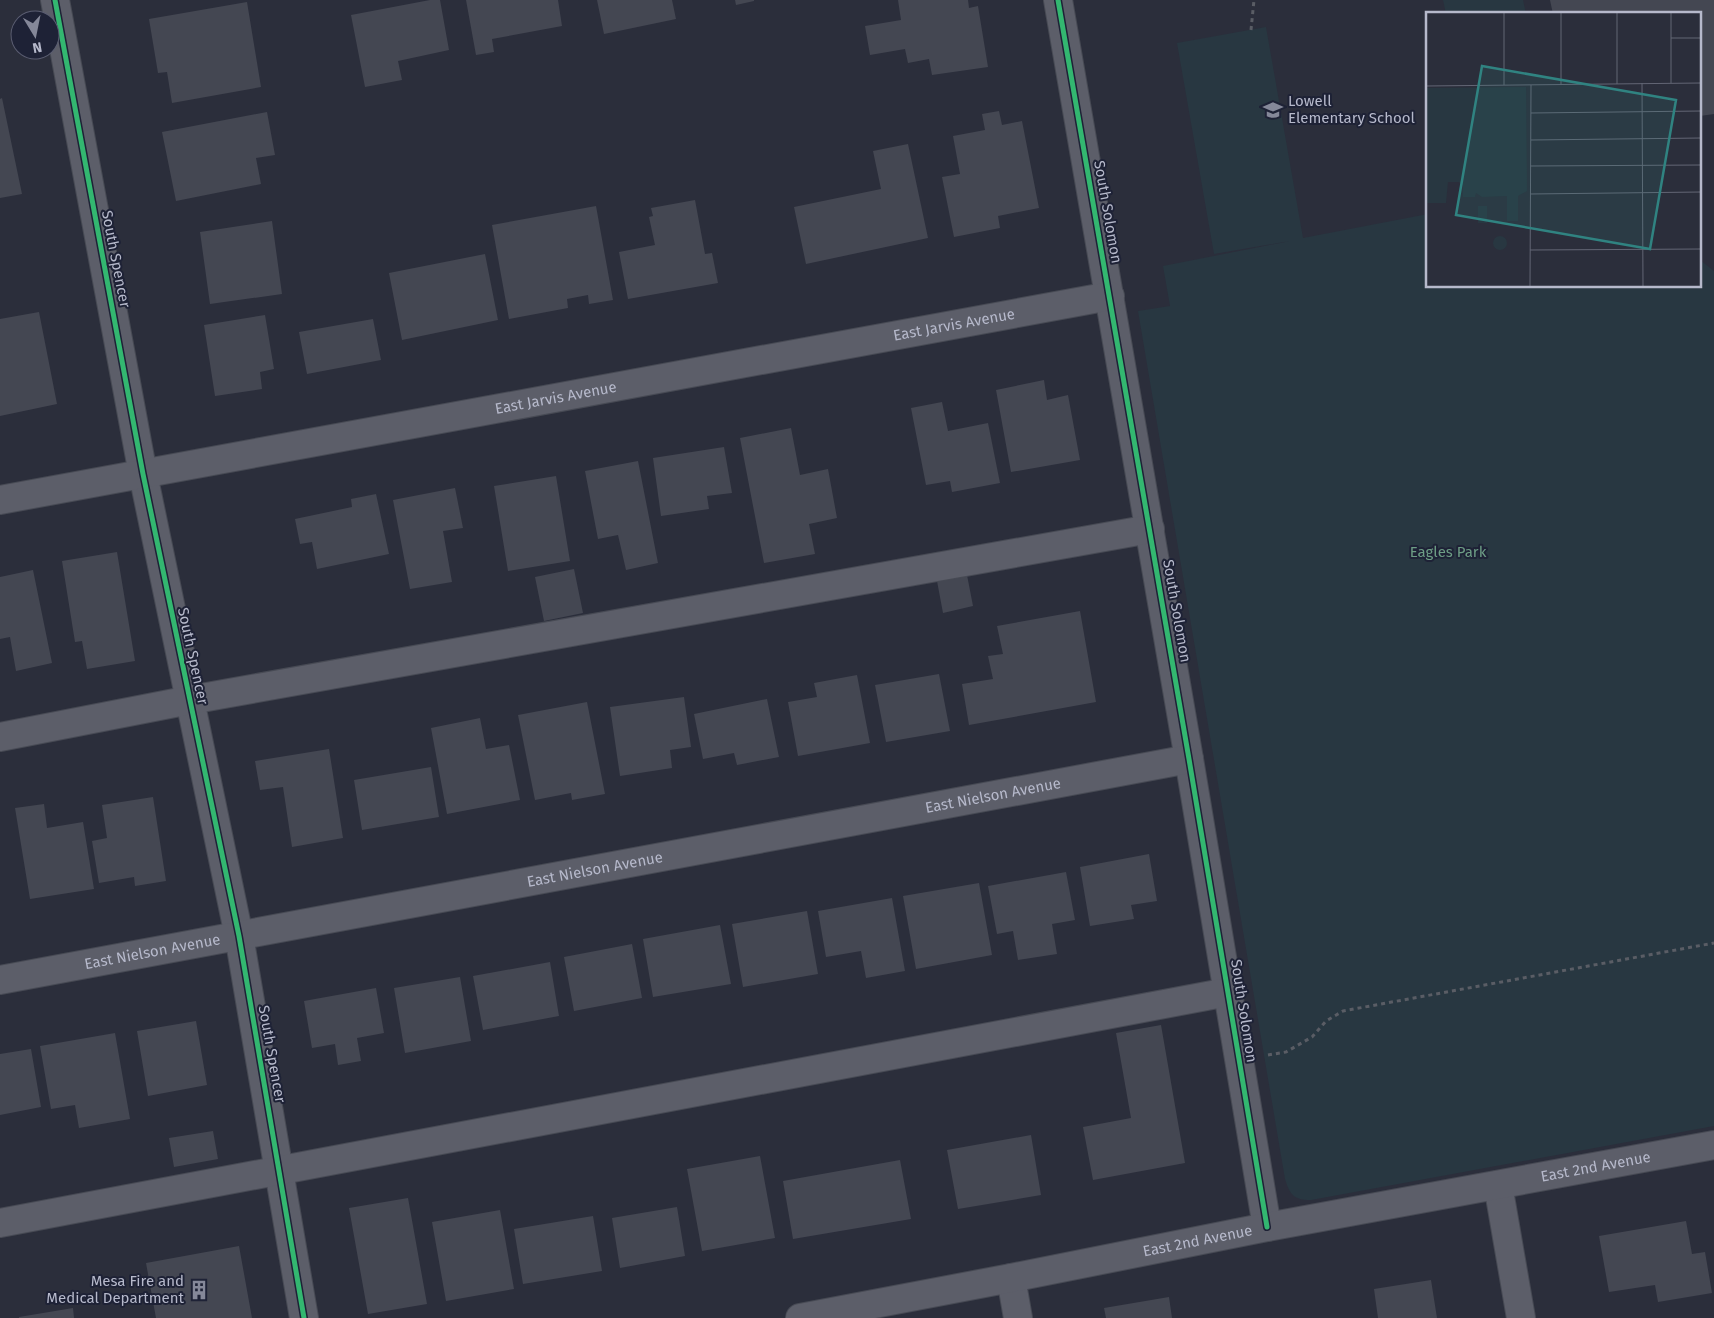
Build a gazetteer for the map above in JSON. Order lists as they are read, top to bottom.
{
  "streets": {
    "street": [
      "South Solomon",
      "South Spencer",
      "East Jarvis Avenue",
      "East Nielson Avenue",
      "East 2nd Avenue"
    ]
  },
  "crossings": [
    ["South Solomon", "East Jarvis Avenue"],
    ["South Solomon", "East Nielson Avenue"],
    ["South Solomon", "East 2nd Avenue"],
    ["South Spencer", "East Jarvis Avenue"],
    ["South Spencer", "East Nielson Avenue"]
  ],
  "parks": ["Eagles Park"],
  "places": {
    "school or university": ["Lowell Elementary School"],
    "building": ["Mesa Fire and Medical Department"]
  },
  "north": "bottom"
}
